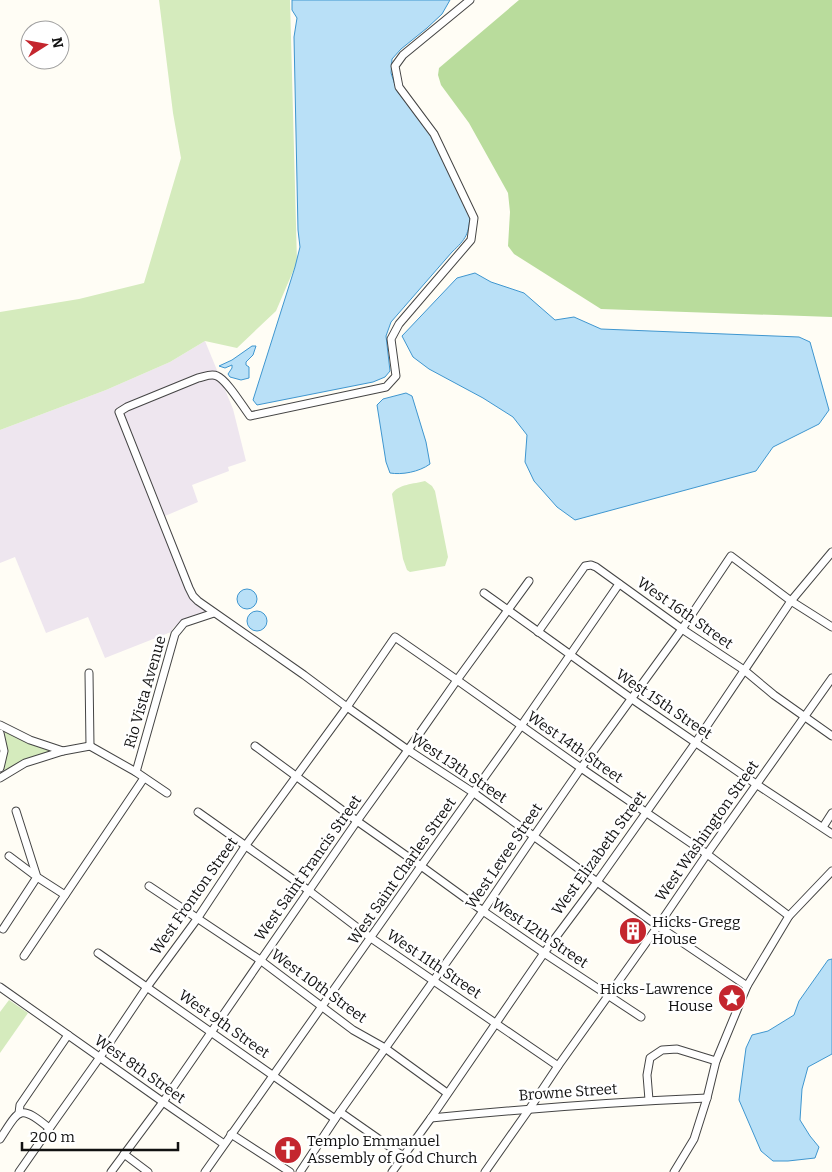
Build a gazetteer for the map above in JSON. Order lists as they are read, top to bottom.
{
  "streets": {
    "street": [
      "West 16th Street",
      "Rio Vista Avenue",
      "West 15th Street",
      "West 14th Street",
      "West 13th Street",
      "West Washington Street",
      "West Elizabeth Street",
      "West Levee Street",
      "West Saint Francis Street",
      "West Saint Charles Street",
      "West Fronton Street",
      "West 12th Street",
      "West 11th Street",
      "West 10th Street",
      "West 9th Street",
      "West 8th Street",
      "Browne Street"
    ]
  },
  "crossings": [
    ["West 16th Street", "West 15th Street"],
    ["West 16th Street", "West Washington Street"],
    ["West 16th Street", "West Elizabeth Street"],
    ["West 16th Street", "West Levee Street"],
    ["West 16th Street", "West Saint Charles Street"],
    ["Rio Vista Avenue", "West 13th Street"],
    ["West 15th Street", "West Washington Street"],
    ["West 15th Street", "West Elizabeth Street"],
    ["West 15th Street", "West Levee Street"],
    ["West 15th Street", "West Saint Francis Street"],
    ["West 15th Street", "West Saint Charles Street"],
    ["West 14th Street", "West Washington Street"],
    ["West 14th Street", "West Elizabeth Street"],
    ["West 14th Street", "West Levee Street"],
    ["West 14th Street", "West Saint Francis Street"],
    ["West 14th Street", "West Saint Charles Street"],
    ["West 14th Street", "West Fronton Street"],
    ["West 13th Street", "West Washington Street"],
    ["West 13th Street", "West Elizabeth Street"],
    ["West 13th Street", "West Levee Street"],
    ["West 13th Street", "West Saint Francis Street"],
    ["West 13th Street", "West Saint Charles Street"],
    ["West 13th Street", "West Fronton Street"],
    ["West Washington Street", "West 12th Street"],
    ["West Washington Street", "West 11th Street"],
    ["West Washington Street", "Browne Street"],
    ["West Elizabeth Street", "West Levee Street"],
    ["West Elizabeth Street", "West 12th Street"],
    ["West Elizabeth Street", "West 11th Street"],
    ["West Elizabeth Street", "West 10th Street"],
    ["West Elizabeth Street", "Browne Street"],
    ["West Levee Street", "West 12th Street"],
    ["West Levee Street", "West 11th Street"],
    ["West Levee Street", "West 10th Street"],
    ["West Levee Street", "West 9th Street"],
    ["West Saint Francis Street", "West 12th Street"],
    ["West Saint Francis Street", "West 11th Street"],
    ["West Saint Francis Street", "West 10th Street"],
    ["West Saint Francis Street", "West 9th Street"],
    ["West Saint Francis Street", "West 8th Street"],
    ["West Saint Charles Street", "West 12th Street"],
    ["West Saint Charles Street", "West 11th Street"],
    ["West Saint Charles Street", "West 10th Street"],
    ["West Saint Charles Street", "West 9th Street"],
    ["West Saint Charles Street", "West 8th Street"],
    ["West Fronton Street", "West 12th Street"],
    ["West Fronton Street", "West 11th Street"],
    ["West Fronton Street", "West 10th Street"],
    ["West Fronton Street", "West 9th Street"],
    ["West Fronton Street", "West 8th Street"]
  ],
  "places": {
    "building": ["Hicks-Gregg House"],
    "place": ["Hicks-Lawrence House"],
    "church": ["Templo Emmanuel Assembly of God Church"]
  },
  "scale_bar": "200 m",
  "north": "right"
}
